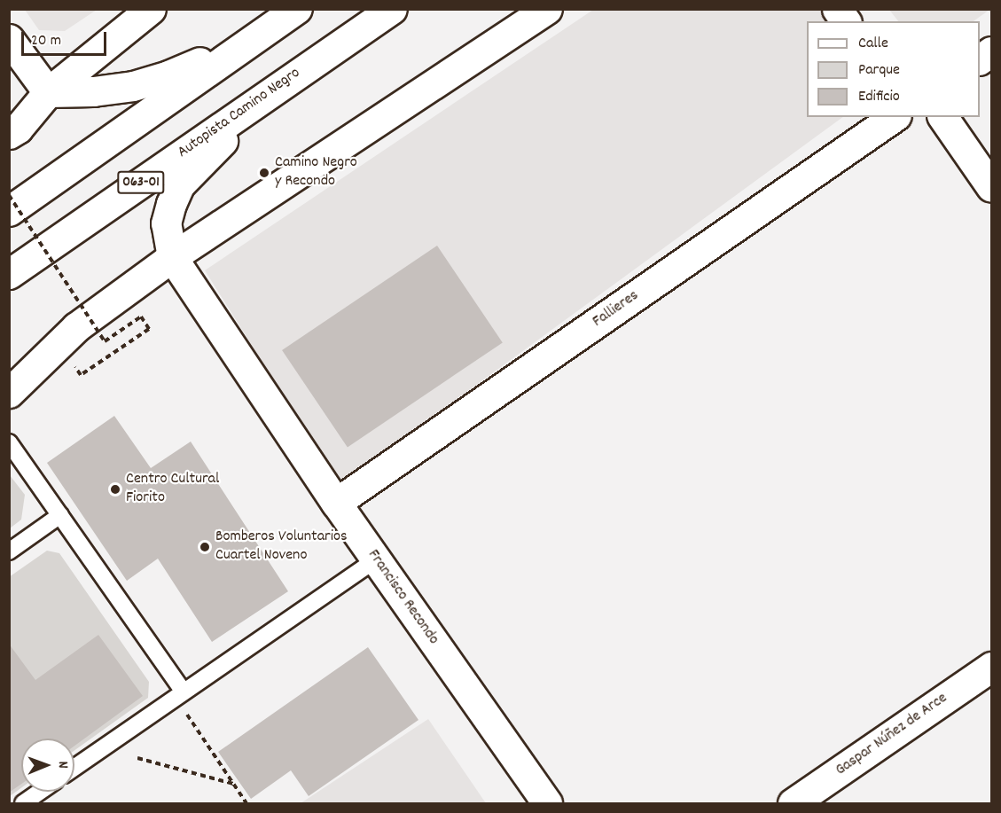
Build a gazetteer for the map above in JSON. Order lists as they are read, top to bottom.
{
  "streets": {
    "main road": [
      "Autopista Camino Negro",
      "063-01",
      "Fallieres",
      "Francisco Recondo",
      "Gaspar Núñez de Arce"
    ]
  },
  "crossings": [
    ["Fallieres", "Francisco Recondo"]
  ],
  "places": ["Camino Negro y Recondo", "Centro Cultural Fiorito", "Bomberos Voluntarios Cuartel Noveno"],
  "legend": ["Calle", "Parque", "Edificio"],
  "scale_bar": "20 m",
  "north": "right"
}
